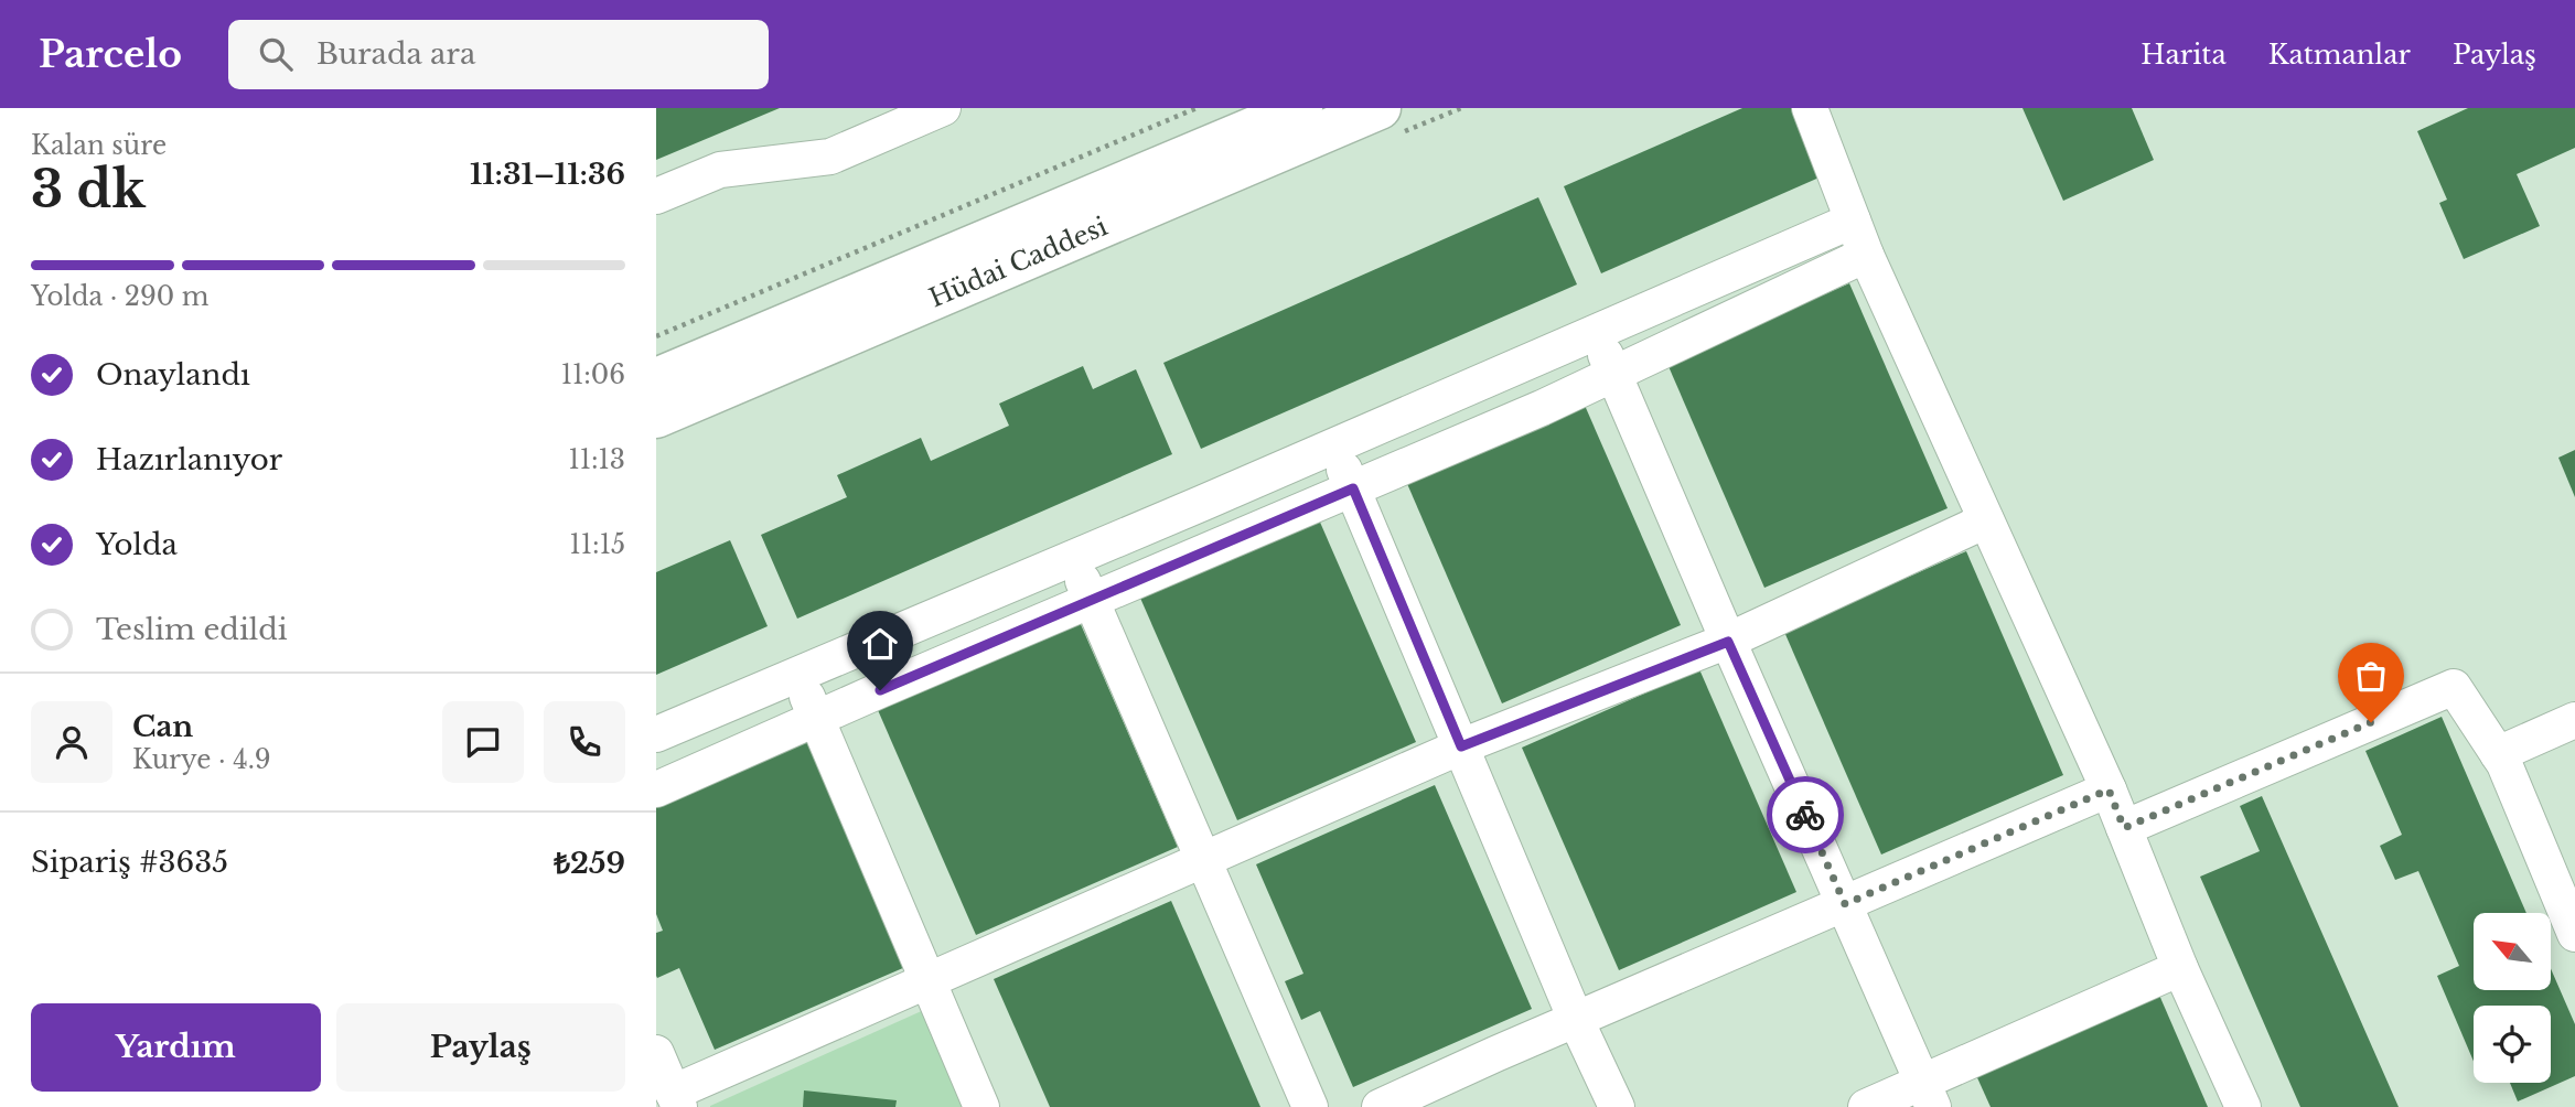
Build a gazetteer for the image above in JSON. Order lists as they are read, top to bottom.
{
  "streets": {
    "street": ["Hüdai Caddesi"]
  },
  "north": "top left",
  "page": {
    "header": "Parcelo",
    "search": "Burada ara",
    "nav": ["Harita", "Katmanlar", "Paylaş"],
    "heading": ["3 dk", "Kalan süre", "11:31–11:36"],
    "panel": [
      "Can",
      "Kurye · 4.9",
      "Sipariş #3635",
      "₺259"
    ],
    "bar": "Yolda · 290 m",
    "list": [
      ["Onaylandı", "11:06"],
      ["Hazırlanıyor", "11:13"],
      ["Yolda", "11:15"],
      "Teslim edildi"
    ],
    "buttons": ["Yardım", "Paylaş"]
  }
}
